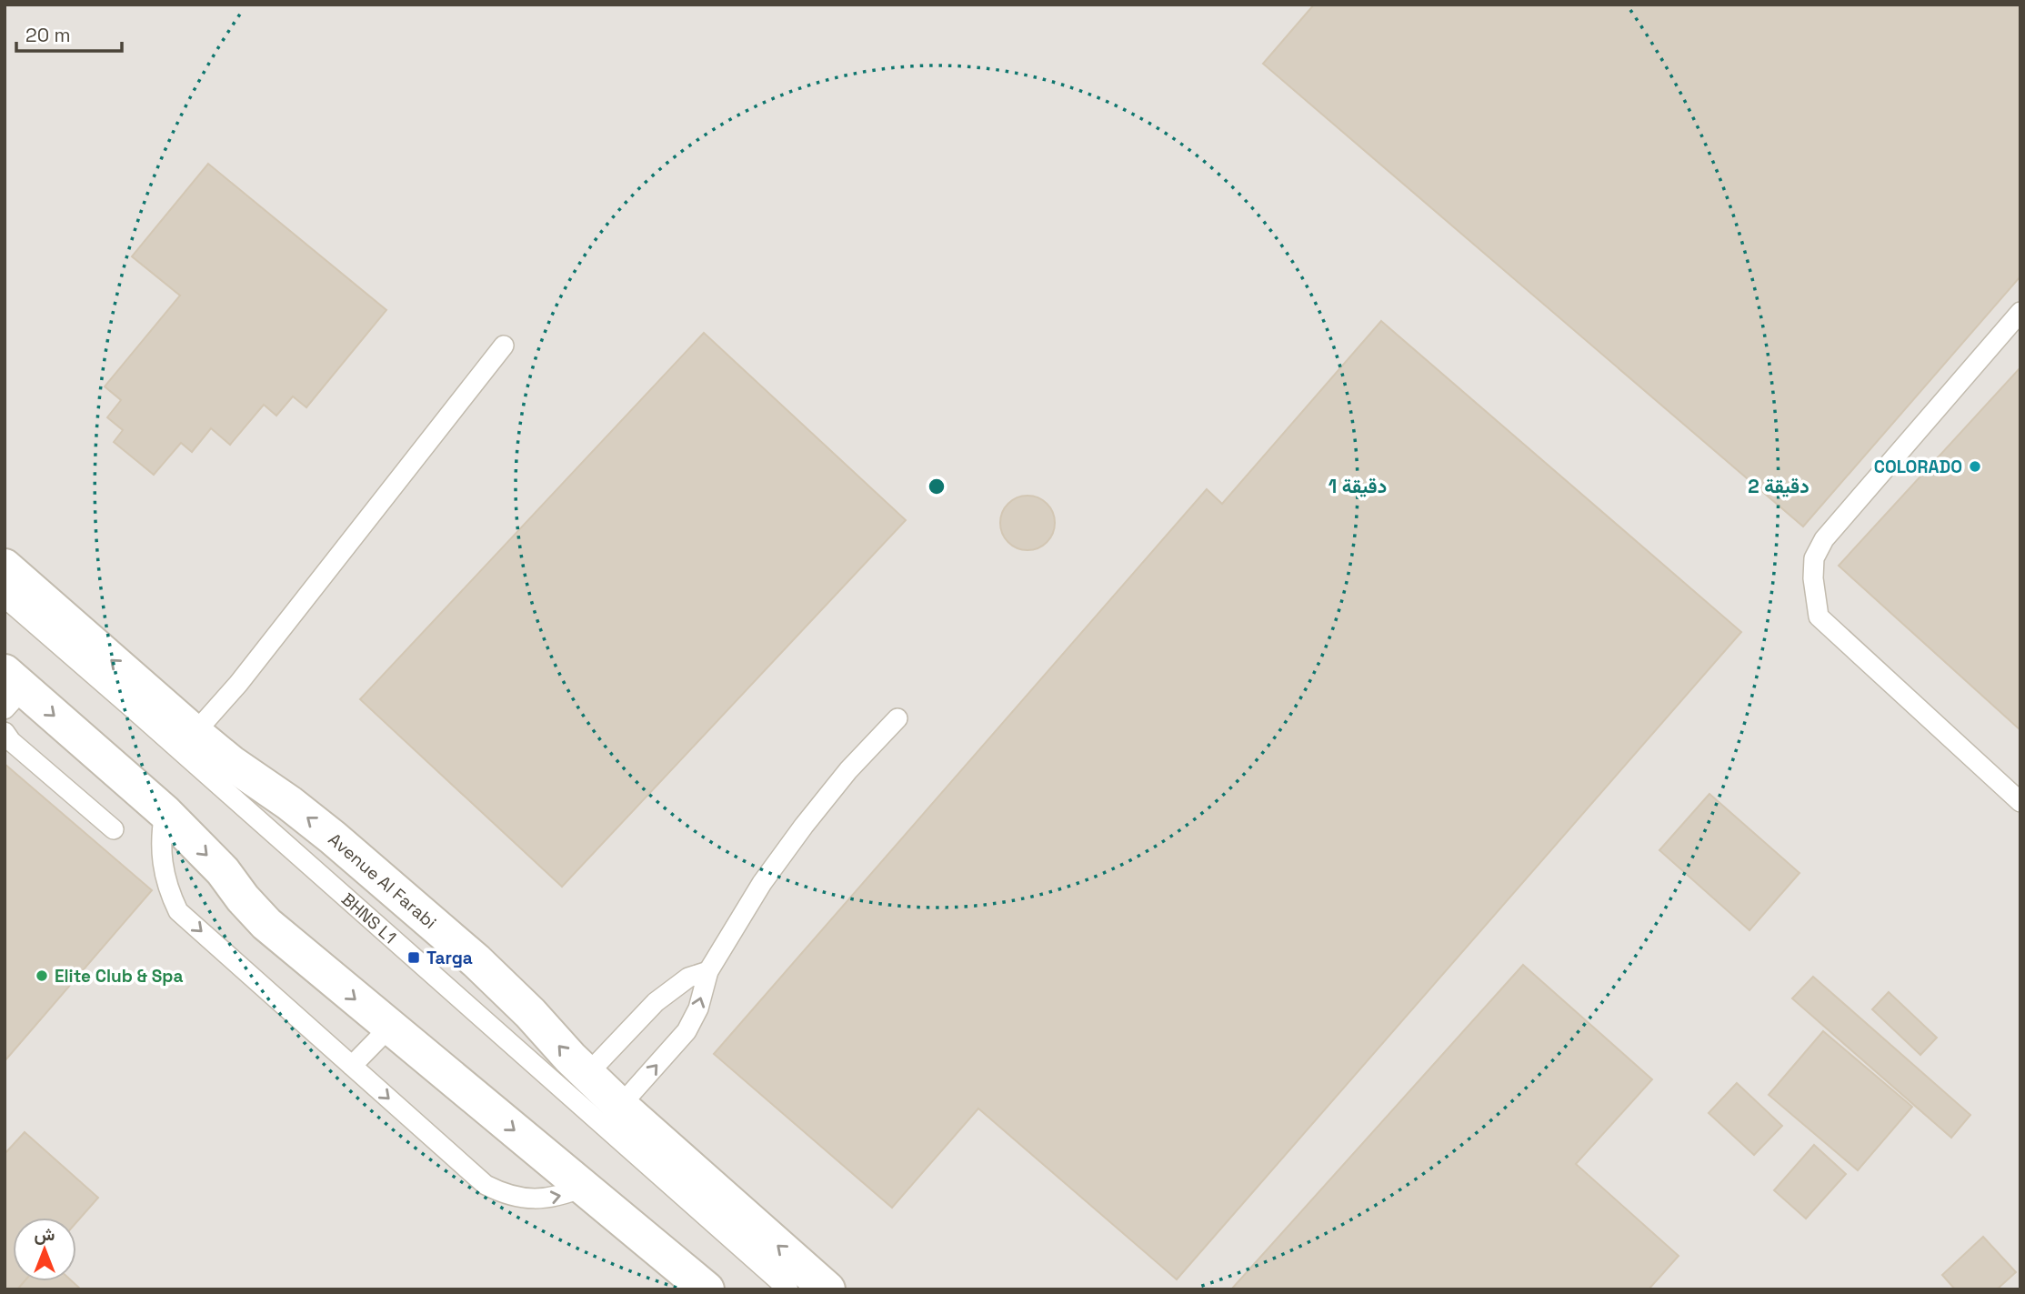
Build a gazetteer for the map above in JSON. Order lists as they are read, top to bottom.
{
  "streets": {
    "street": ["Avenue Al Farabi"],
    "lane": ["BHNS L1"]
  },
  "places": {
    "other": ["COLORADO", "Elite Club & Spa"],
    "transit": ["Targa"]
  },
  "scale_bar": "20 m",
  "north": "top",
  "rings": ["1 دقيقة", "2 دقيقة"]
}
